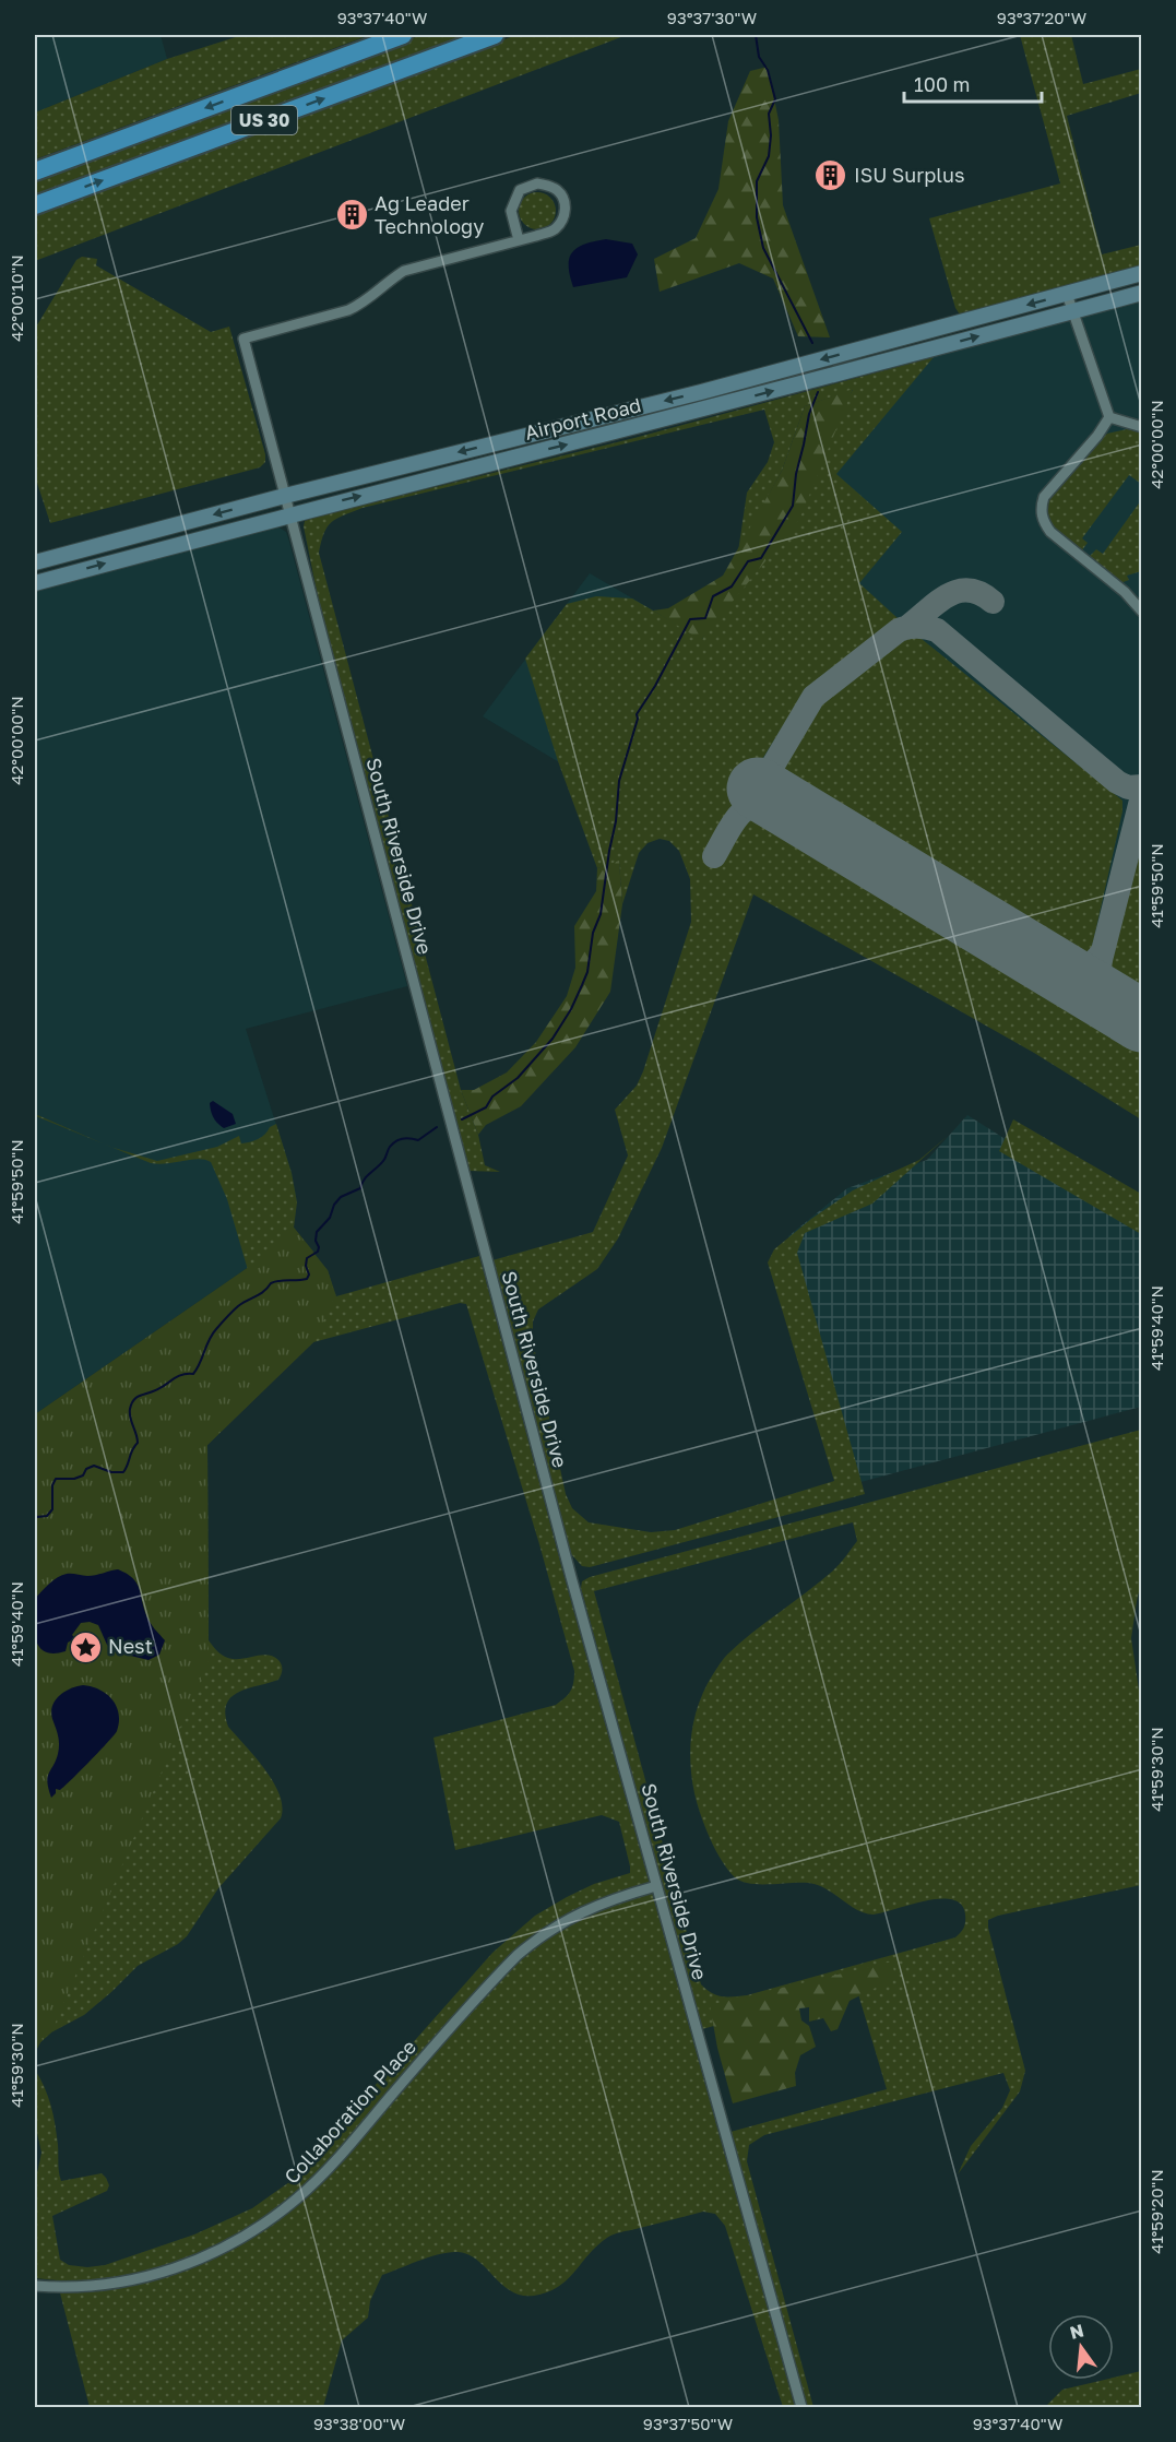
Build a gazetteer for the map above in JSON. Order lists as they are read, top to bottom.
{
  "streets": {
    "highway": ["US 30"],
    "main road": ["Airport Road"],
    "street": ["South Riverside Drive", "Collaboration Place"]
  },
  "crossings": [
    ["Airport Road", "South Riverside Drive"],
    ["South Riverside Drive", "Collaboration Place"]
  ],
  "places": {
    "building": ["ISU Surplus", "Ag Leader Technology"],
    "place": ["Nest"]
  },
  "scale_bar": "100 m",
  "north": "top",
  "coordinates": [
    "93°37'40\"W",
    "93°37'30\"W",
    "93°37'20\"W",
    "42°00'10\"N",
    "42°00'00\"N",
    "41°59'50\"N",
    "41°59'40\"N",
    "41°59'30\"N",
    "41°59'20\"N",
    "93°38'00\"W",
    "93°37'50\"W"
  ]
}
